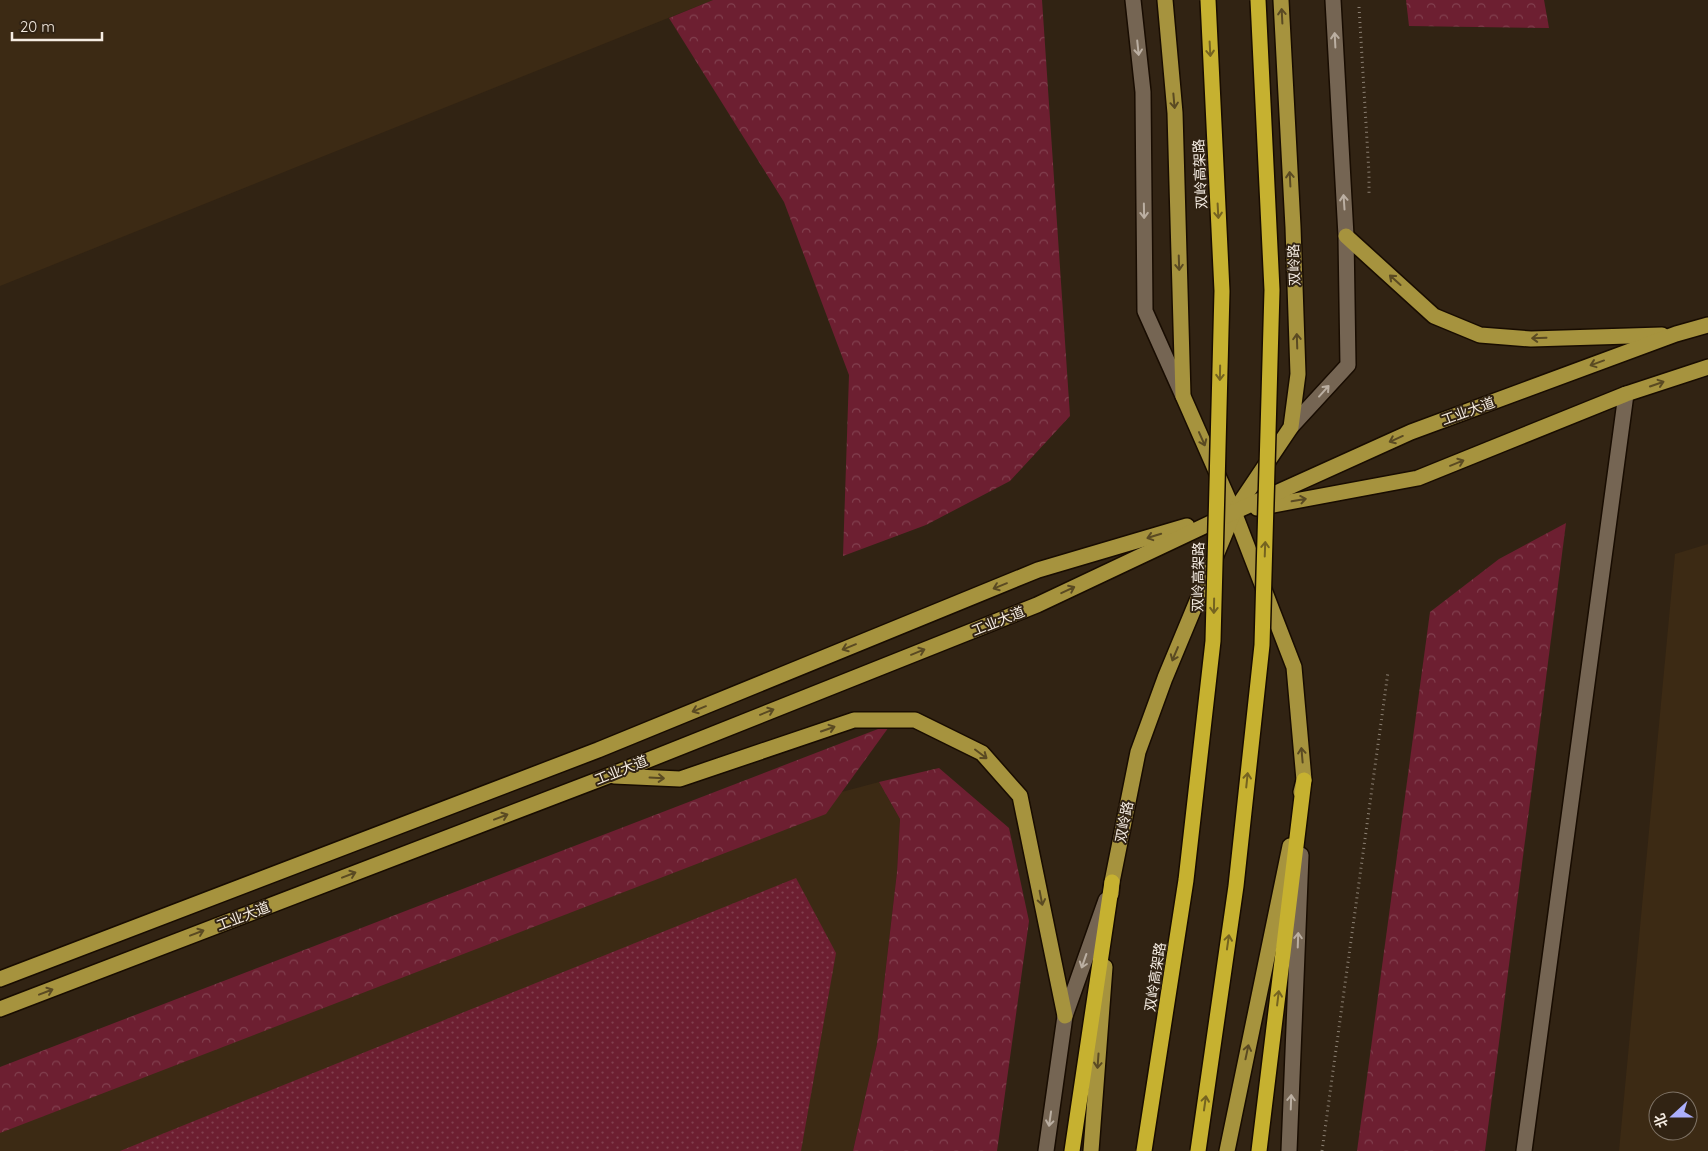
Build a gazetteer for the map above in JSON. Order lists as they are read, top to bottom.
{
  "streets": {
    "highway": ["双岭高架路"],
    "main road": ["双岭路", "工业大道"]
  },
  "crossings": [
    ["双岭路", "工业大道"]
  ],
  "scale_bar": "20 m",
  "north": "left"
}
